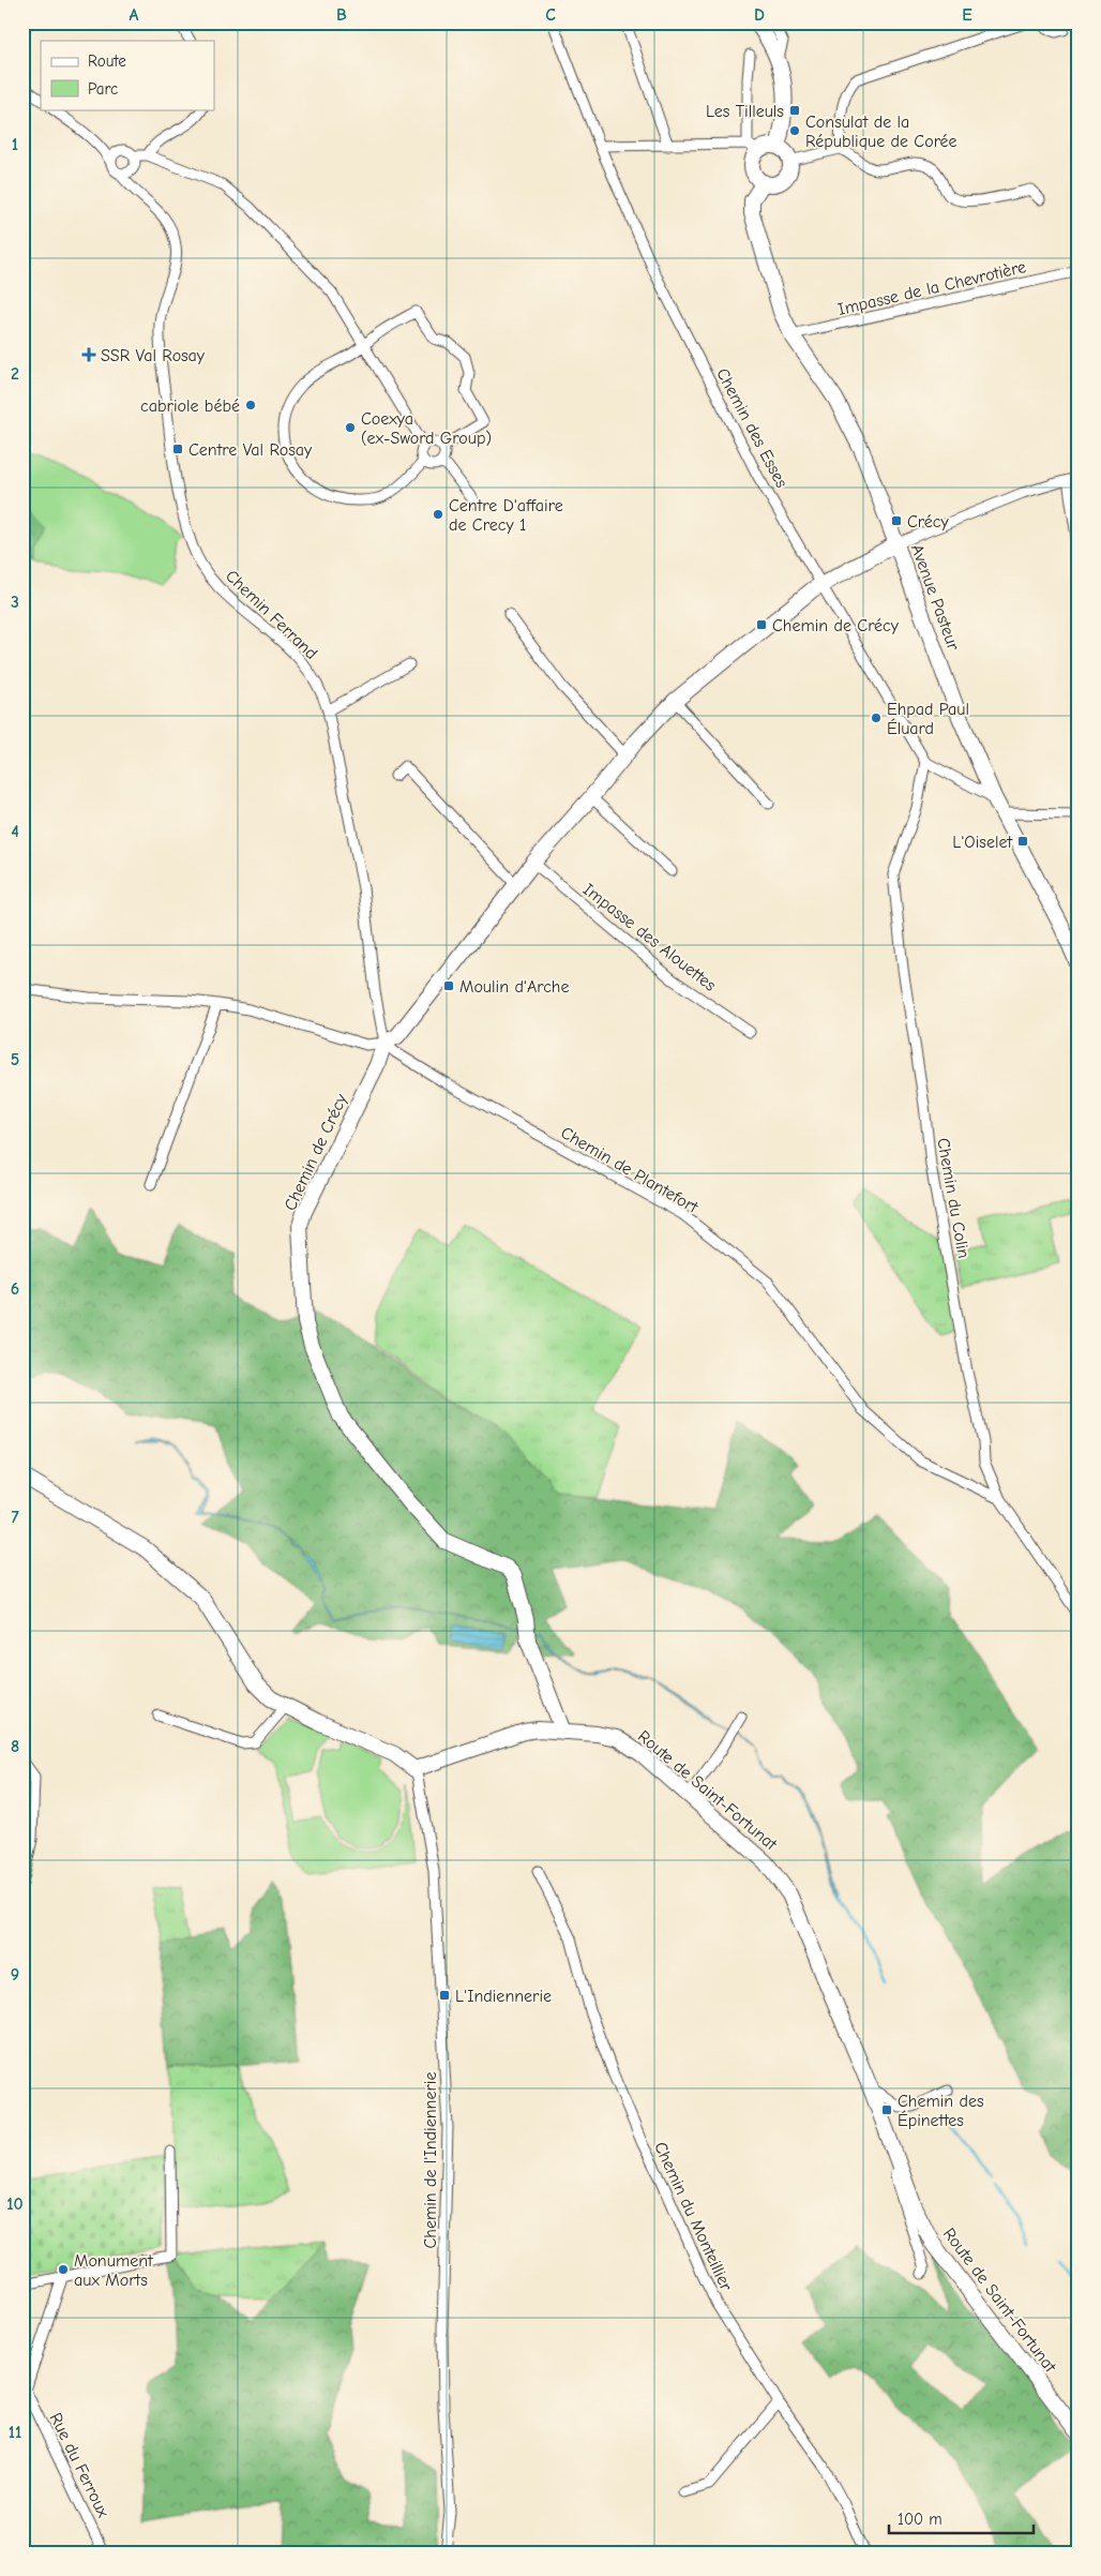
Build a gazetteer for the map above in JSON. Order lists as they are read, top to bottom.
{
  "streets": {
    "street": [
      "Impasse de la Chevrotière",
      "Chemin des Esses",
      "Avenue Pasteur",
      "Chemin Ferrand",
      "Impasse des Alouettes",
      "Chemin de Crécy",
      "Chemin de Plantefort",
      "Chemin du Colin",
      "Route de Saint-Fortunat",
      "Chemin de l'Indiennerie",
      "Chemin du Monteillier",
      "Rue du Ferroux"
    ]
  },
  "crossings": [
    ["Impasse de la Chevrotière", "Avenue Pasteur"],
    ["Chemin des Esses", "Chemin du Colin"],
    ["Chemin Ferrand", "Chemin de Crécy"],
    ["Chemin Ferrand", "Chemin de Plantefort"],
    ["Chemin de Crécy", "Chemin de Plantefort"],
    ["Chemin de Crécy", "Route de Saint-Fortunat"],
    ["Chemin de Plantefort", "Chemin du Colin"],
    ["Route de Saint-Fortunat", "Chemin de l'Indiennerie"]
  ],
  "places": {
    "transit": [
      "Les Tilleuls",
      "Centre Val Rosay",
      "Crécy",
      "Chemin de Crécy",
      "L'Oiselet",
      "Moulin d'Arche",
      "L'Indiennerie",
      "Chemin des Épinettes"
    ],
    "other": [
      "Consulat de la République de Corée",
      "cabriole bébé",
      "Coexya (ex-Sword Group)",
      "Centre D'affaire de Crecy 1",
      "Ehpad Paul Éluard",
      "Monument aux Morts"
    ],
    "health": ["SSR Val Rosay"]
  },
  "legend": ["Route", "Parc"],
  "scale_bar": "100 m",
  "grid": {
    "columns": [
      "A",
      "B",
      "C",
      "D",
      "E"
    ],
    "rows": [
      "1",
      "2",
      "3",
      "4",
      "5",
      "6",
      "7",
      "8",
      "9",
      "10",
      "11"
    ]
  }
}
